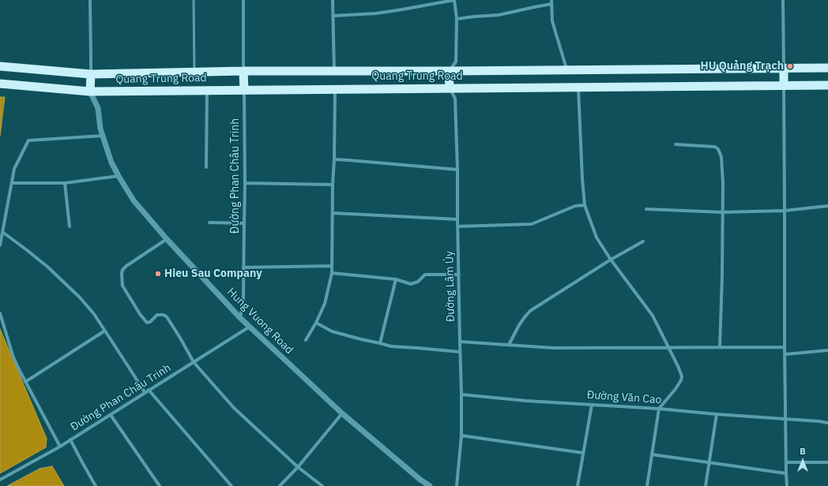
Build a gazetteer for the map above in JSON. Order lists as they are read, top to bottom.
{
  "streets": {
    "highway": ["Quang Trung Road"],
    "street": [
      "Đường Phan Châu Trinh",
      "Đường Lâm Úy",
      "Hung Vuong Road",
      "Đường Văn Cao"
    ]
  },
  "crossings": [
    ["Quang Trung Road", "Đường Phan Châu Trinh"],
    ["Quang Trung Road", "Đường Lâm Úy"],
    ["Quang Trung Road", "Hung Vuong Road"],
    ["Đường Phan Châu Trinh", "Hung Vuong Road"],
    ["Đường Lâm Úy", "Đường Văn Cao"]
  ],
  "places": ["HU Quảng Trạch", "Hieu Sau Company"],
  "north": "top"
}
